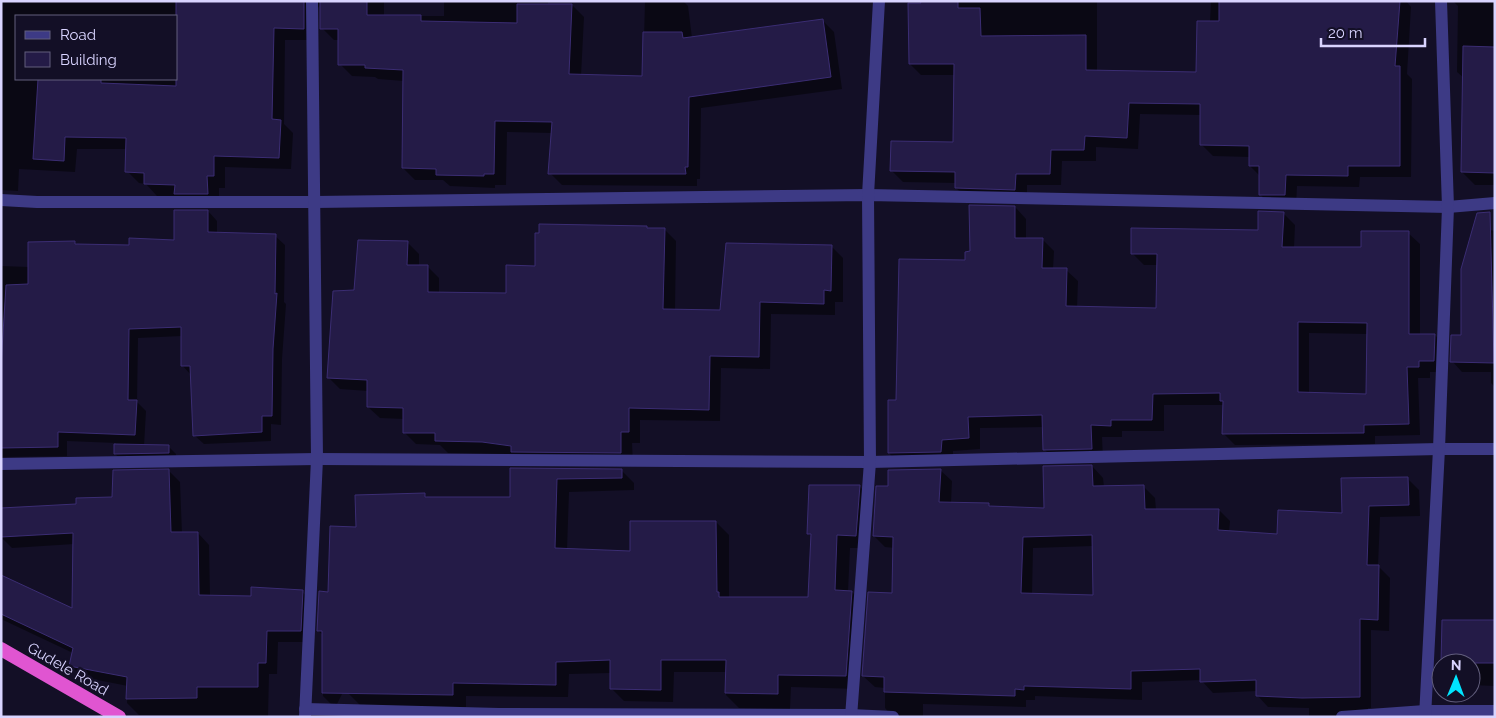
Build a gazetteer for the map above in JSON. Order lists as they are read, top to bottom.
{
  "streets": {
    "highway": ["Gudele Road"]
  },
  "legend": ["Road", "Building"],
  "scale_bar": "20 m",
  "north": "top"
}
